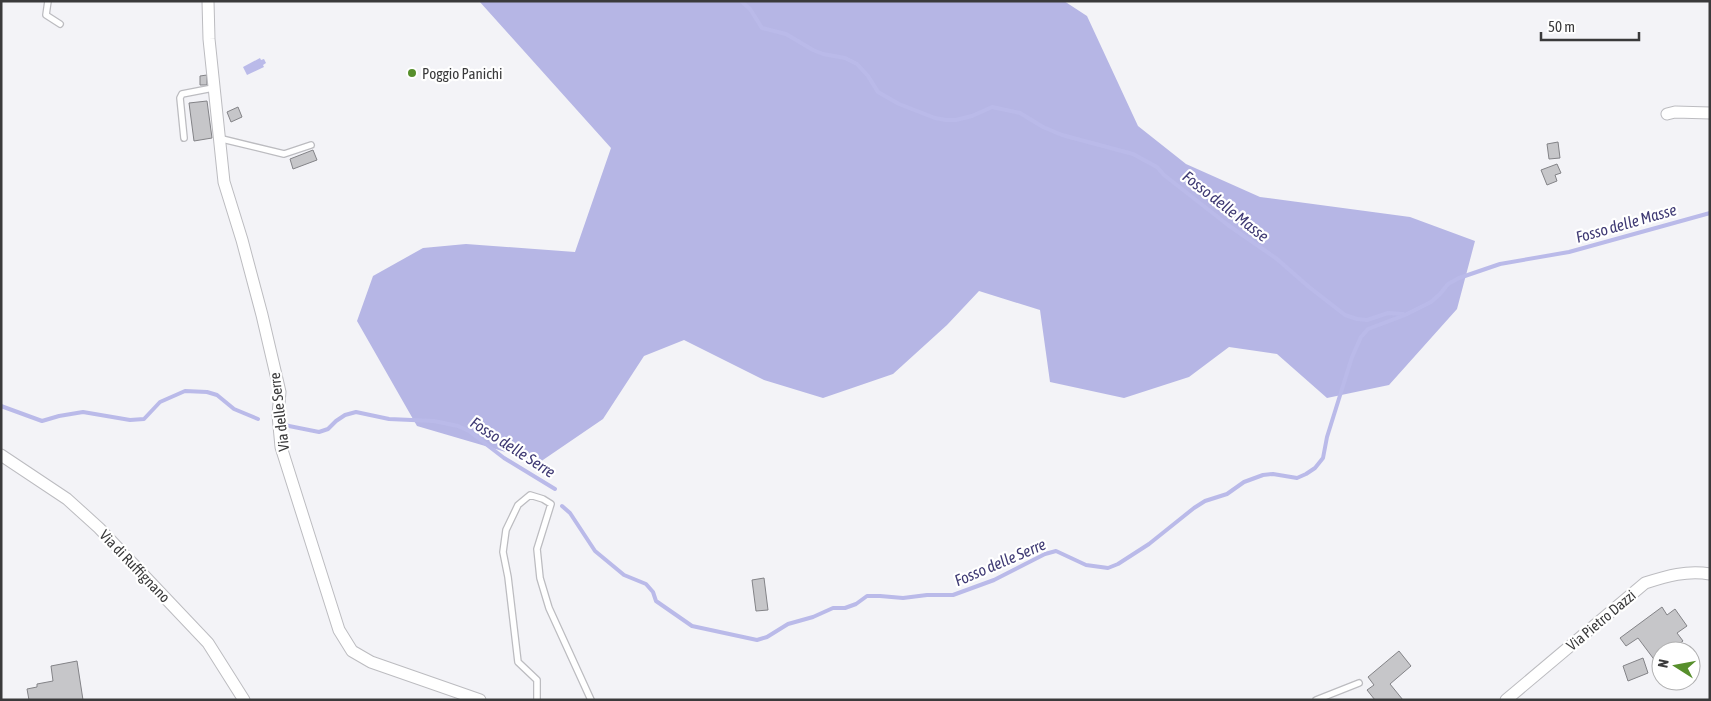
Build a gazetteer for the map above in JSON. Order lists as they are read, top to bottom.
{
  "streets": {
    "street": ["Via delle Serre", "Via di Ruffignano", "Via Pietro Dazzi"]
  },
  "water": ["Fosso delle Masse", "Fosso delle Serre"],
  "places": ["Poggio Panichi"],
  "scale_bar": "50 m",
  "north": "left"
}
